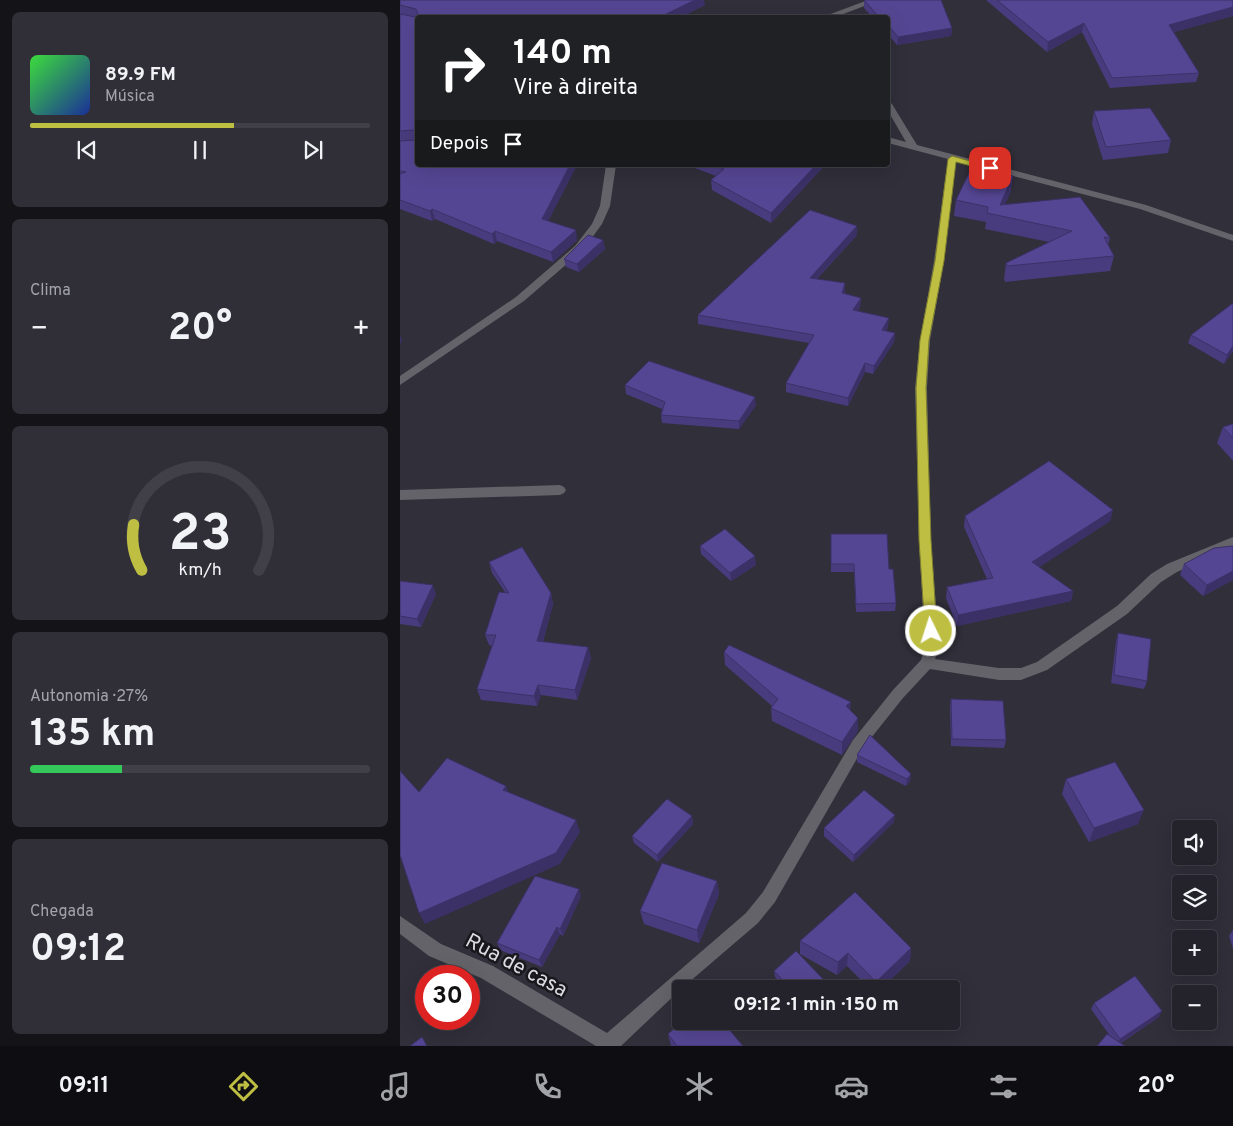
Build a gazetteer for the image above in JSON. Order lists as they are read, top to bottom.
{
  "streets": {
    "street": ["Rua de casa"]
  },
  "page": {
    "turn": ["140 m", "Vire à direita"],
    "song": ["89.9 FM", "Música"],
    "then": "Depois",
    "tile": [
      "Clima",
      ["Autonomia · 27%", "135 km"],
      ["Chegada", "09:12"]
    ],
    "heat": ["−", "20°", "+"],
    "map_buttons": ["+", "−"],
    "limit": "30",
    "trip": "09:12 · 1 min · 150 m",
    "tabs": ["09:11", "20°"],
    "gauge": ["23", "km/h"]
  }
}
